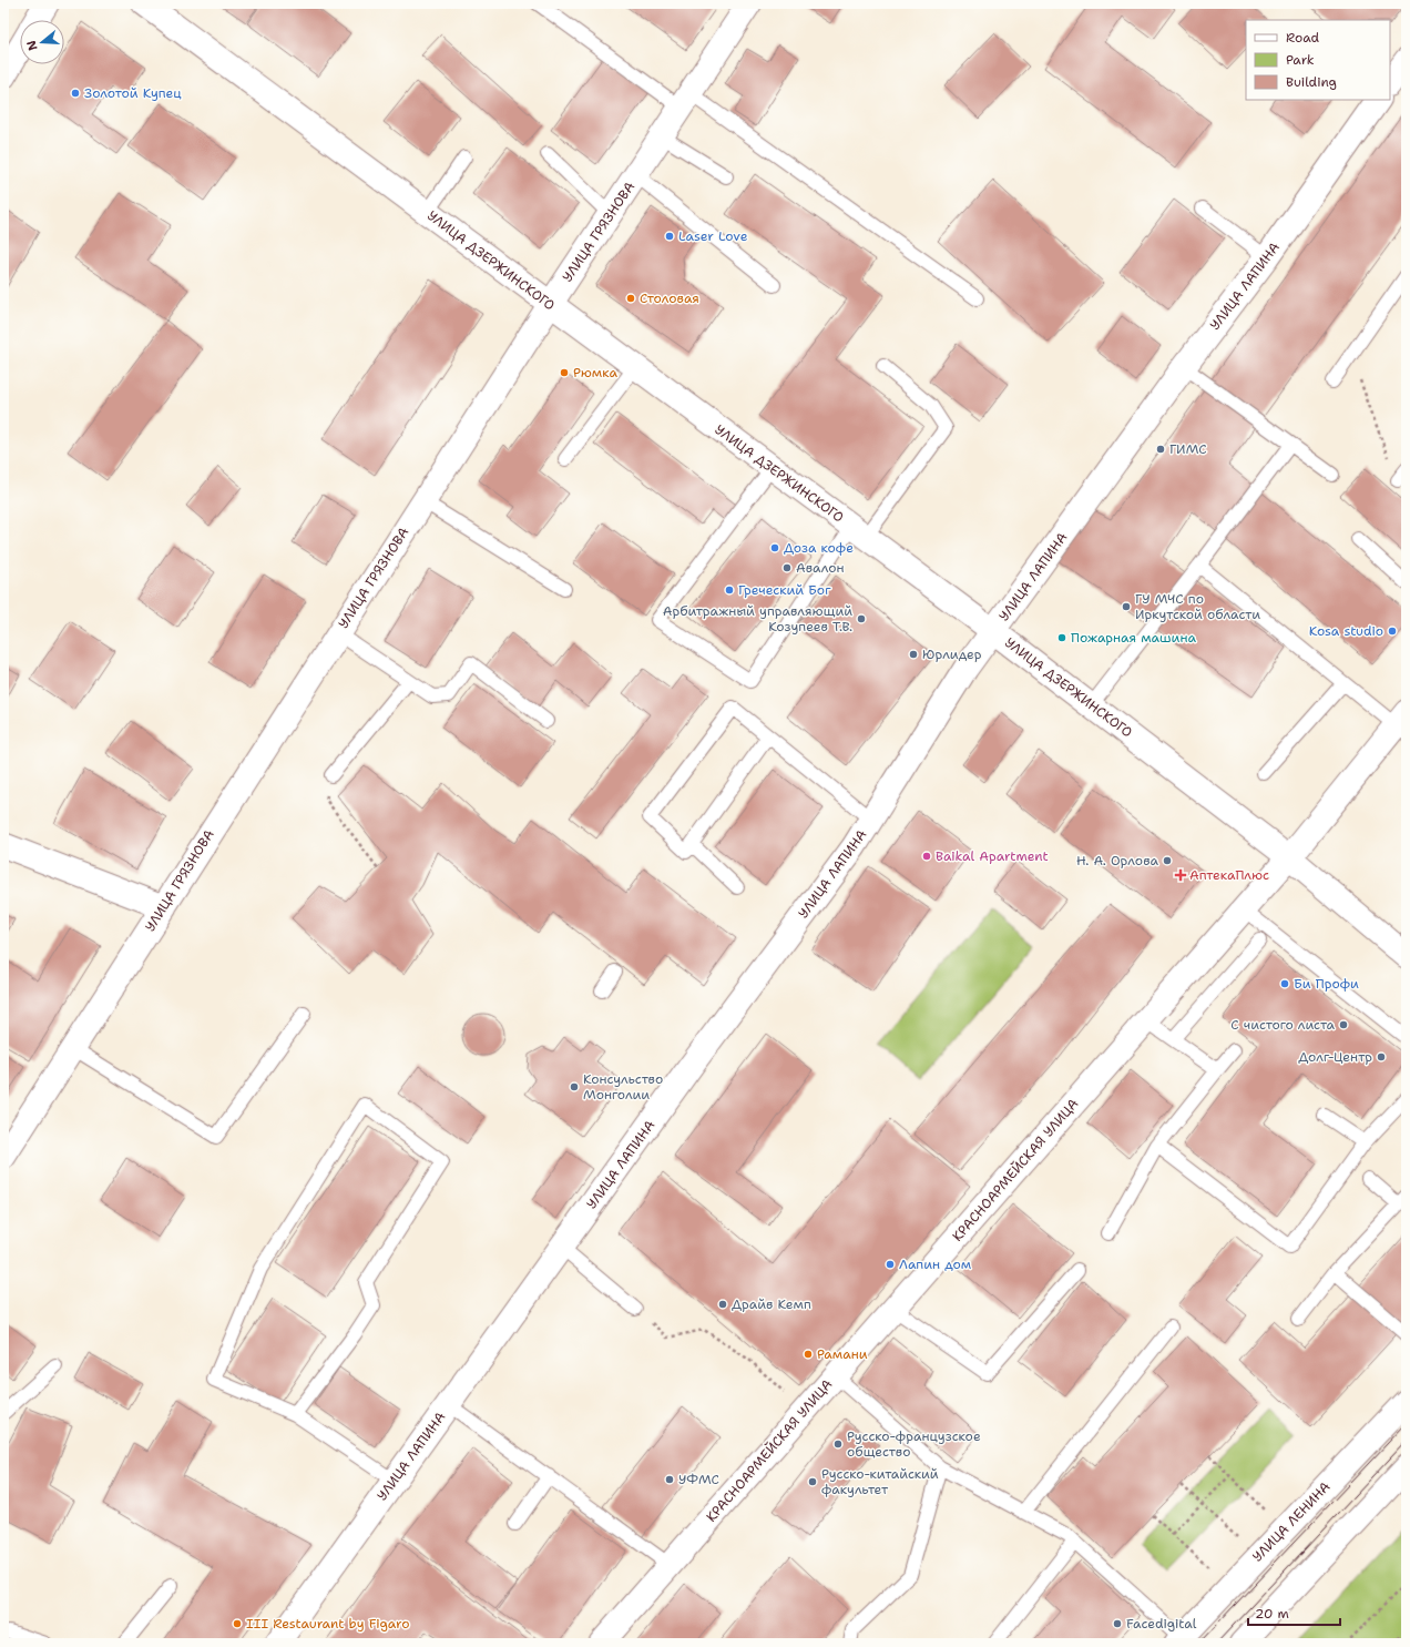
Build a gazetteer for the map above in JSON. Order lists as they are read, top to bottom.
{
  "streets": {
    "street": [
      "УЛИЦА ГРЯЗНОВА",
      "УЛИЦА ДЗЕРЖИНСКОГО",
      "УЛИЦА ЛАПИНА",
      "КРАСНОАРМЕЙСКАЯ УЛИЦА",
      "УЛИЦА ЛЕНИНА"
    ]
  },
  "crossings": [
    ["УЛИЦА ГРЯЗНОВА", "УЛИЦА ДЗЕРЖИНСКОГО"],
    ["УЛИЦА ДЗЕРЖИНСКОГО", "УЛИЦА ЛАПИНА"],
    ["УЛИЦА ДЗЕРЖИНСКОГО", "КРАСНОАРМЕЙСКАЯ УЛИЦА"]
  ],
  "places": {
    "other": [
      "Золотой Купец",
      "Laser Love",
      "Столовая",
      "Рюмка",
      "ГИМС",
      "Доза кофе",
      "Авалон",
      "Греческий Бог",
      "ГУ МЧС по Иркутской области",
      "Арбитражный управляющий Козупеев Т.В.",
      "Kosa studio",
      "Пожарная машина",
      "Юрлидер",
      "Baikal Apartment",
      "Н. А. Орлова",
      "Би Профи",
      "С чистого листа",
      "Долг-Центр",
      "Консульство Монголии",
      "Лапин дом",
      "Драйв Кемп",
      "Рамани",
      "Русско-французское общество",
      "УФМС",
      "Русско-китайский факультет",
      "III Restaurant by Figaro",
      "Facedigital"
    ],
    "health": ["АптекаПлюс"]
  },
  "legend": ["Road", "Park", "Building"],
  "scale_bar": "20 m",
  "north": "left"
}
